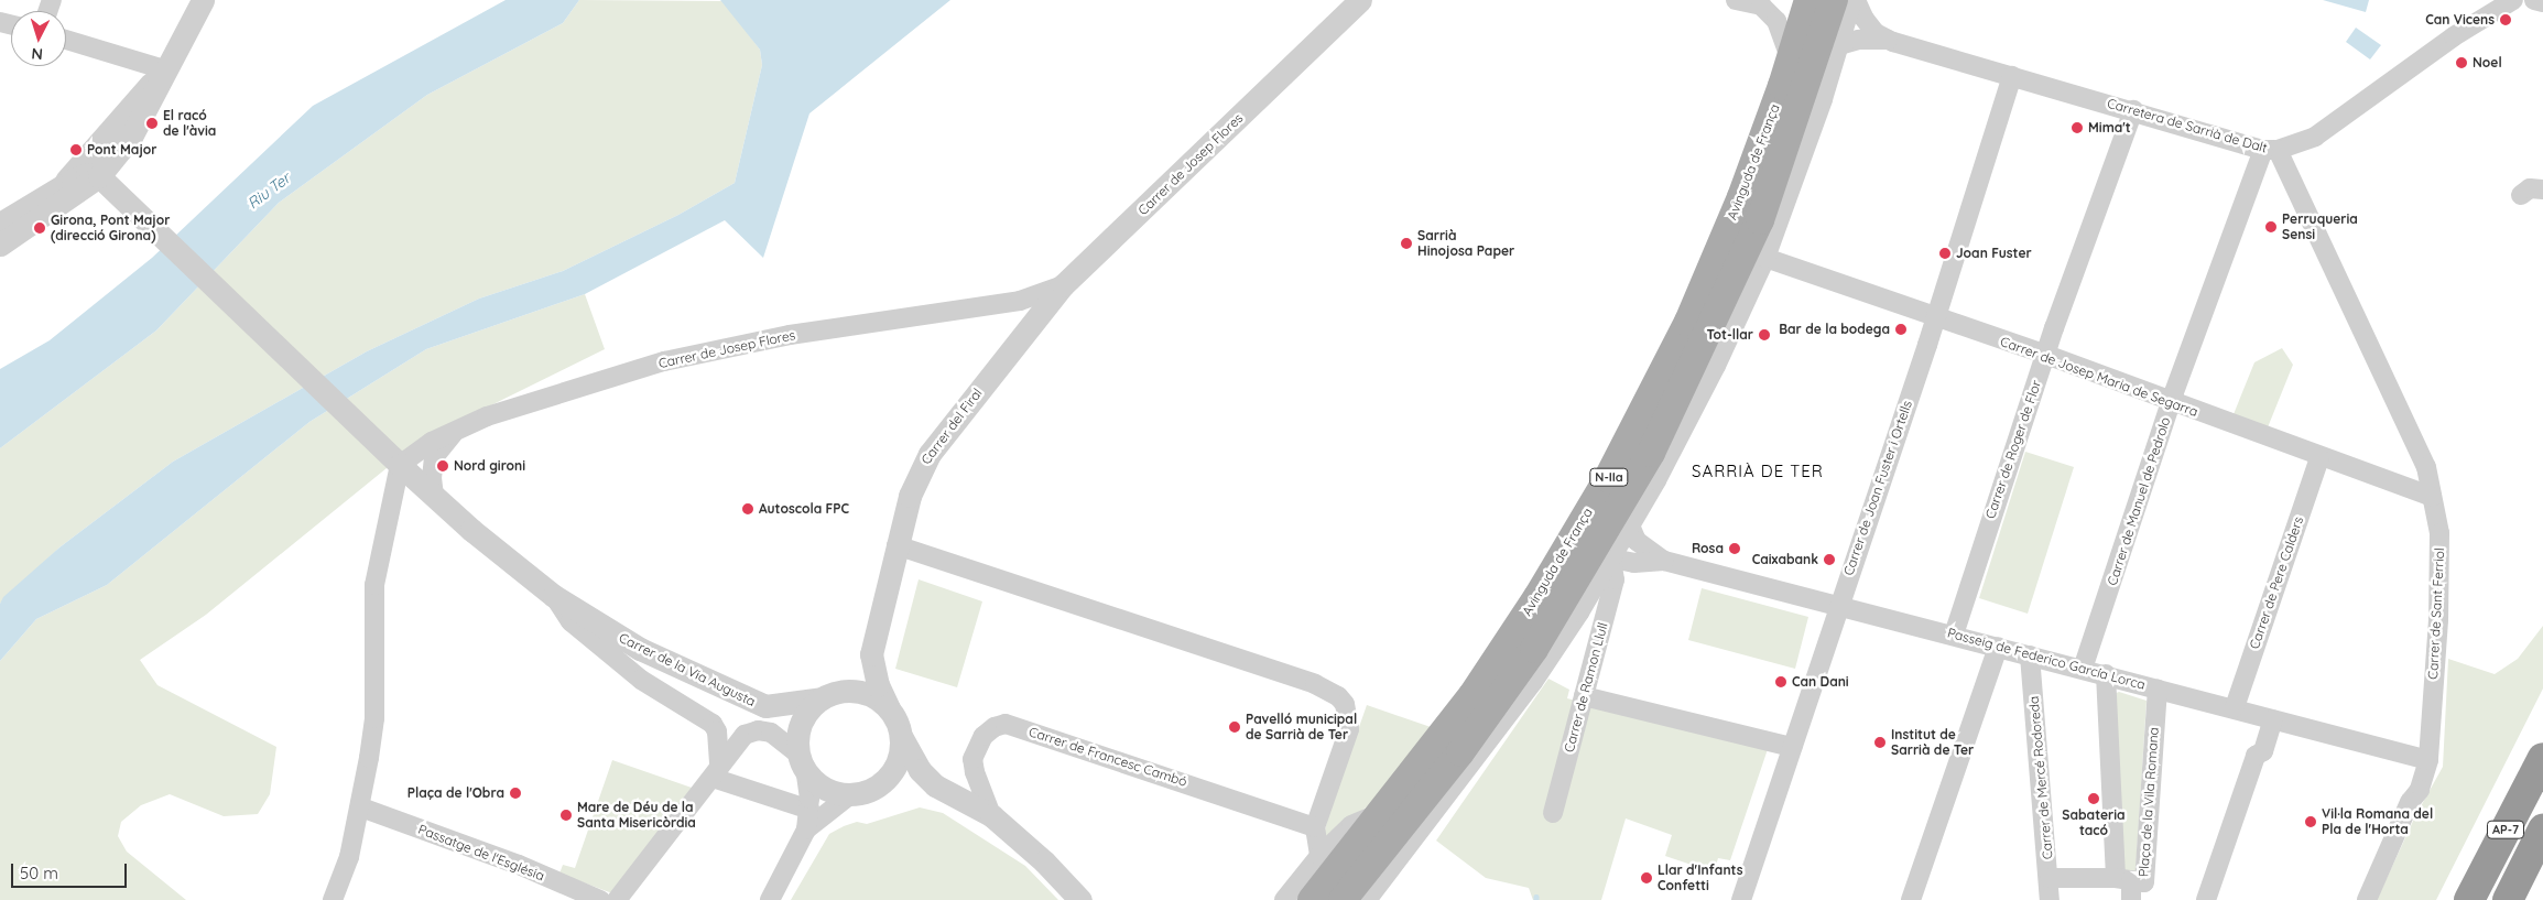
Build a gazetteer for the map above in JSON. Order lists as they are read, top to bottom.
{
  "streets": {
    "highway": ["AP-7"],
    "main road": ["Avinguda de França", "N-IIa"],
    "street": [
      "Carretera de Sarrià de Dalt",
      "Carrer de Josep Flores",
      "Carrer de Josep Maria de Segarra",
      "Carrer del Firal",
      "Carrer de Roger de Flor",
      "Carrer de Joan Fuster i Ortells",
      "Carrer de Manuel de Pedrolo",
      "Carrer de Pere Calders",
      "Carrer de Sant Ferriol",
      "Passeig de Federico García Lorca",
      "Carrer de la Via Augusta",
      "Carrer de Ramon Llull",
      "Carrer de Francesc Cambó",
      "Carrer de Mercé Rodoreda",
      "Plaça de la Vila Romana",
      "Passatge de l'Església"
    ]
  },
  "crossings": [
    ["Carretera de Sarrià de Dalt", "Carrer de Roger de Flor"],
    ["Carretera de Sarrià de Dalt", "Carrer de Joan Fuster i Ortells"],
    ["Carretera de Sarrià de Dalt", "Carrer de Manuel de Pedrolo"],
    ["Carretera de Sarrià de Dalt", "Carrer de Sant Ferriol"],
    ["Carrer de Josep Flores", "Carrer del Firal"],
    ["Carrer de Josep Flores", "Carrer de la Via Augusta"],
    ["Carrer de Josep Maria de Segarra", "Carrer de Roger de Flor"],
    ["Carrer de Josep Maria de Segarra", "Carrer de Joan Fuster i Ortells"],
    ["Carrer de Josep Maria de Segarra", "Carrer de Manuel de Pedrolo"],
    ["Carrer de Josep Maria de Segarra", "Carrer de Pere Calders"],
    ["Carrer de Josep Maria de Segarra", "Carrer de Sant Ferriol"],
    ["Carrer del Firal", "Carrer de la Via Augusta"],
    ["Carrer de Roger de Flor", "Passeig de Federico García Lorca"],
    ["Carrer de Joan Fuster i Ortells", "Passeig de Federico García Lorca"],
    ["Carrer de Manuel de Pedrolo", "Carrer de Sant Ferriol"],
    ["Carrer de Manuel de Pedrolo", "Passeig de Federico García Lorca"],
    ["Carrer de Pere Calders", "Passeig de Federico García Lorca"],
    ["Carrer de Sant Ferriol", "Passeig de Federico García Lorca"],
    ["Passeig de Federico García Lorca", "Carrer de Ramon Llull"],
    ["Passeig de Federico García Lorca", "Carrer de Mercé Rodoreda"],
    ["Passeig de Federico García Lorca", "Plaça de la Vila Romana"]
  ],
  "districts": ["SARRIÀ DE TER"],
  "water": ["Riu Ter"],
  "places": [
    "Can Vicens",
    "Noel",
    "El racó de l'àvia",
    "Mima't",
    "Pont Major",
    "Perruqueria Sensi",
    "Girona, Pont Major (direcció Girona)",
    "Sarrià Hinojosa Paper",
    "Joan Fuster",
    "Bar de la bodega",
    "Tot-llar",
    "Nord gironi",
    "Autoscola FPC",
    "Rosa",
    "Caixabank",
    "Can Dani",
    "Pavelló municipal de Sarrià de Ter",
    "Institut de Sarrià de Ter",
    "Plaça de l'Obra",
    "Sabateria tacó",
    "Mare de Déu de la Santa Misericòrdia",
    "Vil·la Romana del Pla de l'Horta",
    "Llar d'Infants Confetti"
  ],
  "scale_bar": "50 m",
  "north": "bottom"
}
